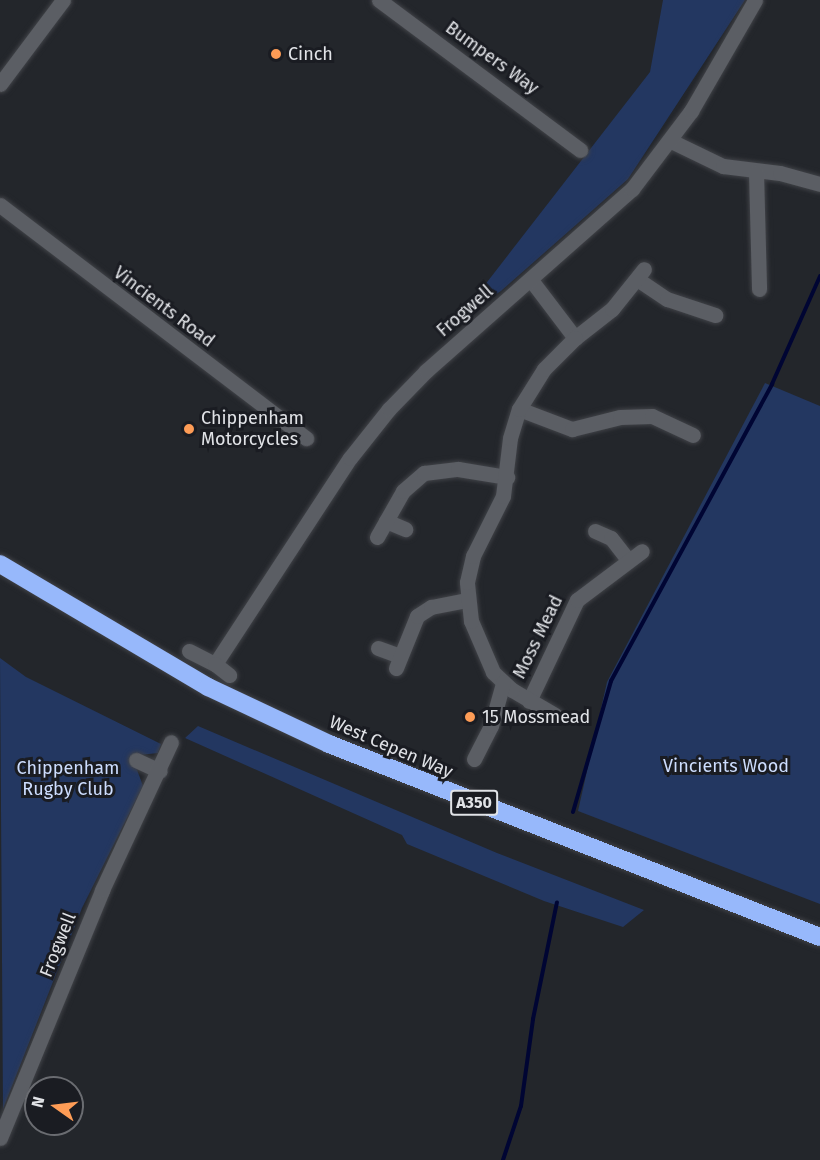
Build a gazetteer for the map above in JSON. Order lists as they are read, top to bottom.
{
  "streets": {
    "highway": ["West Cepen Way", "A350"],
    "street": [
      "Bumpers Way",
      "Vincients Road",
      "Frogwell",
      "Moss Mead"
    ]
  },
  "parks": ["Vincients Wood", "Chippenham Rugby Club"],
  "places": ["Cinch", "Chippenham Motorcycles", "15 Mossmead"],
  "north": "left"
}
